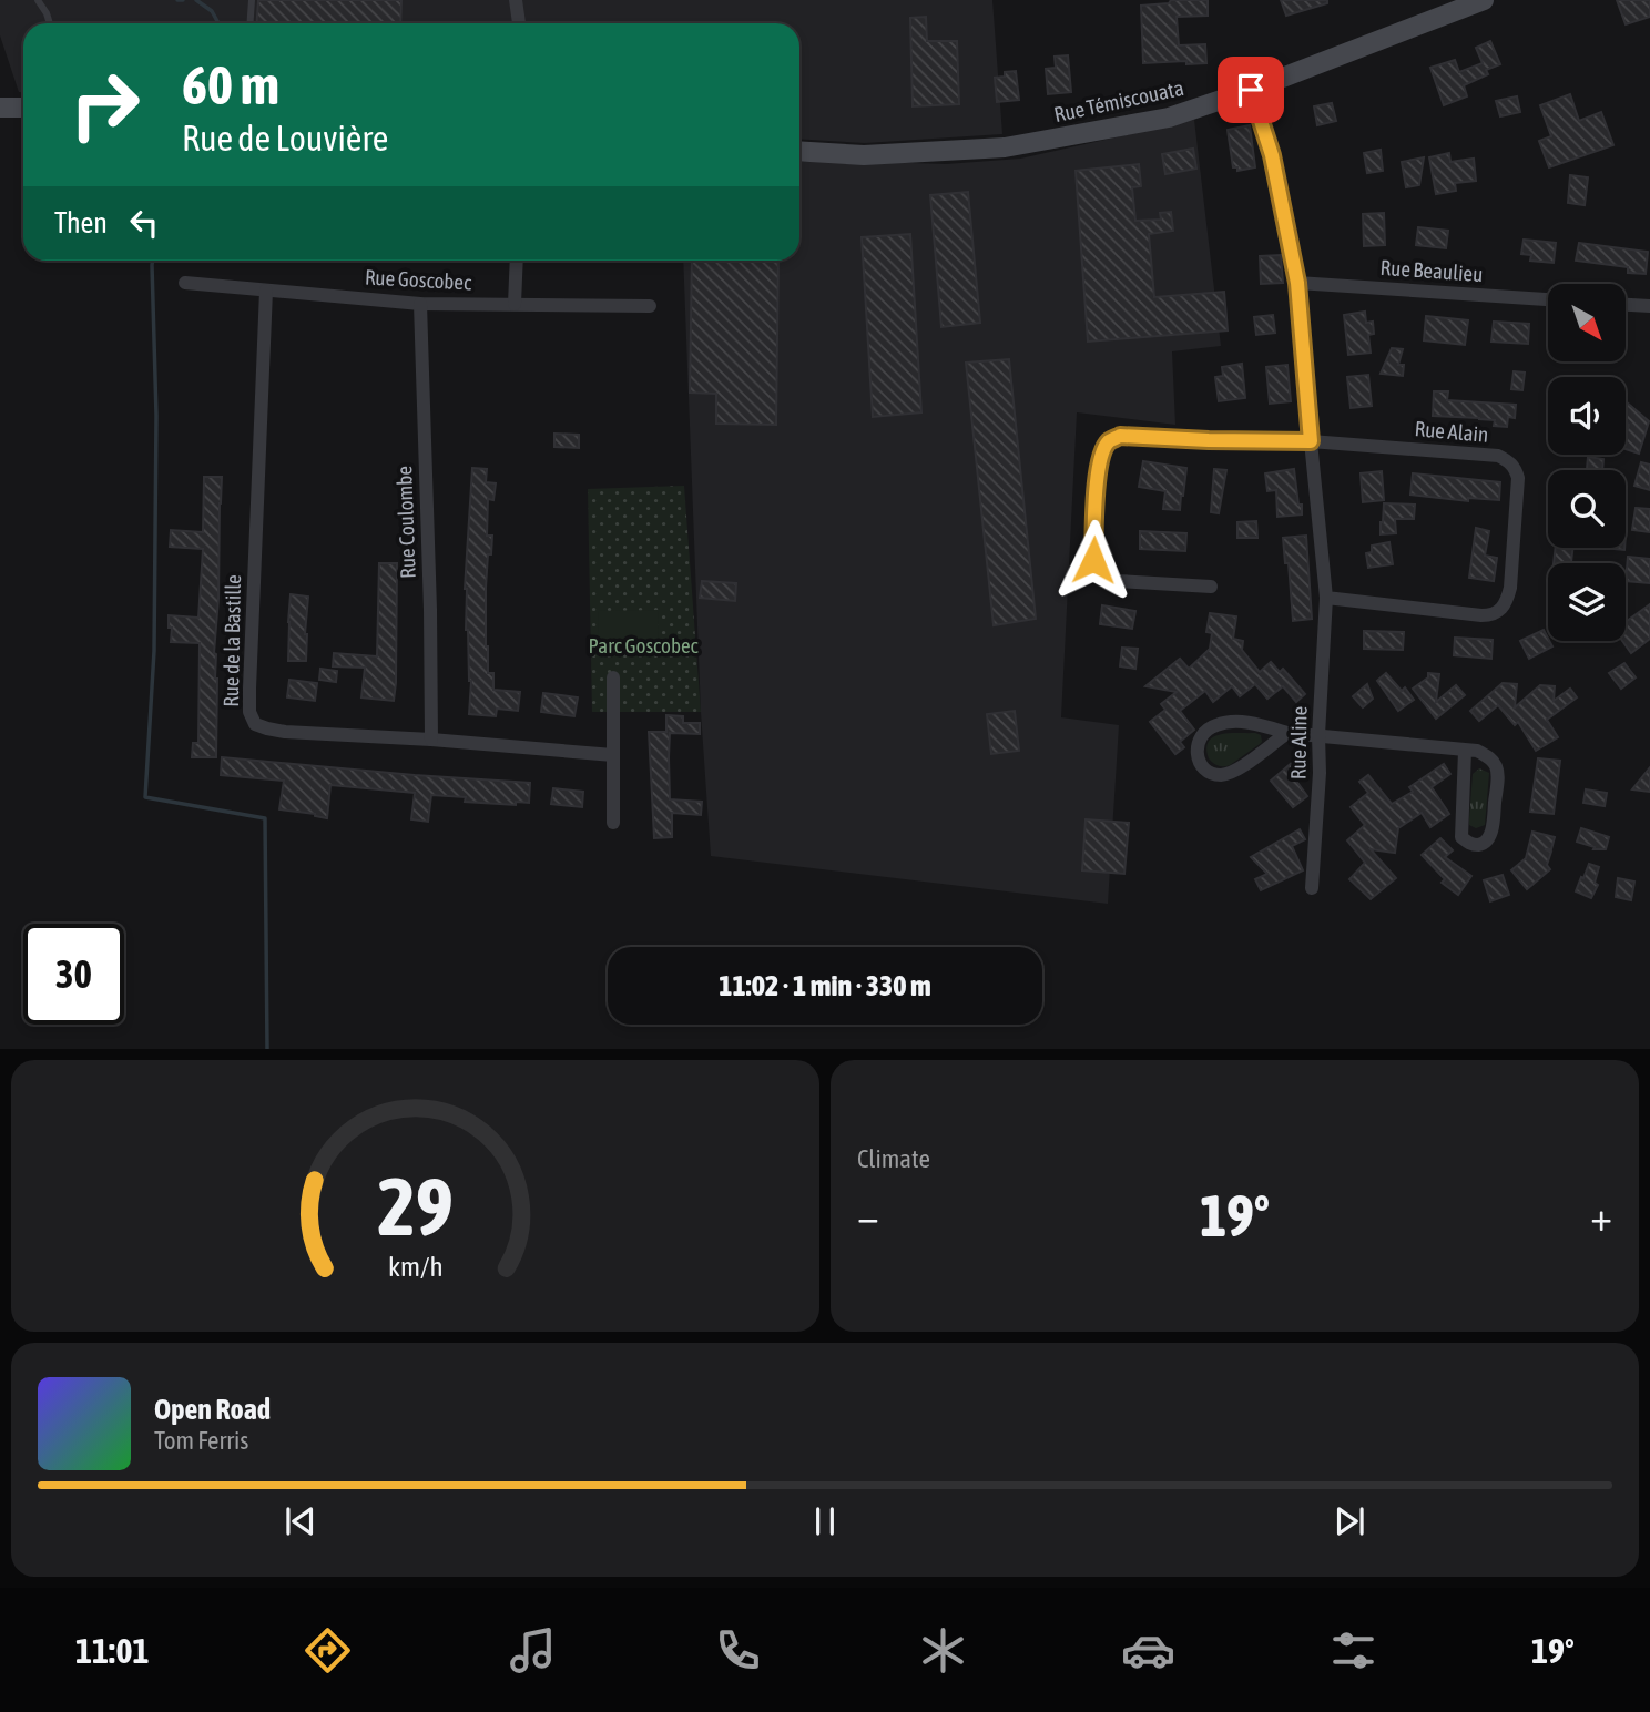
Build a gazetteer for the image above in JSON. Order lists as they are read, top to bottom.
{
  "streets": {
    "main road": ["Rue Témiscouata"],
    "street": [
      "Rue Beaulieu",
      "Rue Goscobec",
      "Rue Alain",
      "Rue Coulombe",
      "Rue de la Bastille",
      "Rue Aline"
    ]
  },
  "crossings": [
    ["Rue Goscobec", "Rue Coulombe"],
    ["Rue Goscobec", "Rue de la Bastille"],
    ["Rue Alain", "Rue Aline"],
    ["Rue Coulombe", "Rue de la Bastille"]
  ],
  "parks": ["Parc Goscobec"],
  "north": "bottom right",
  "page": {
    "turn": ["60 m", "Rue de Louvière"],
    "then": "Then",
    "limit": "30",
    "trip": "11:02 · 1 min · 330 m",
    "tile": "Climate",
    "heat": ["−", "19°", "+"],
    "song": ["Open Road", "Tom Ferris"],
    "tabs": ["11:01", "19°"],
    "gauge": ["29", "km/h"]
  }
}
